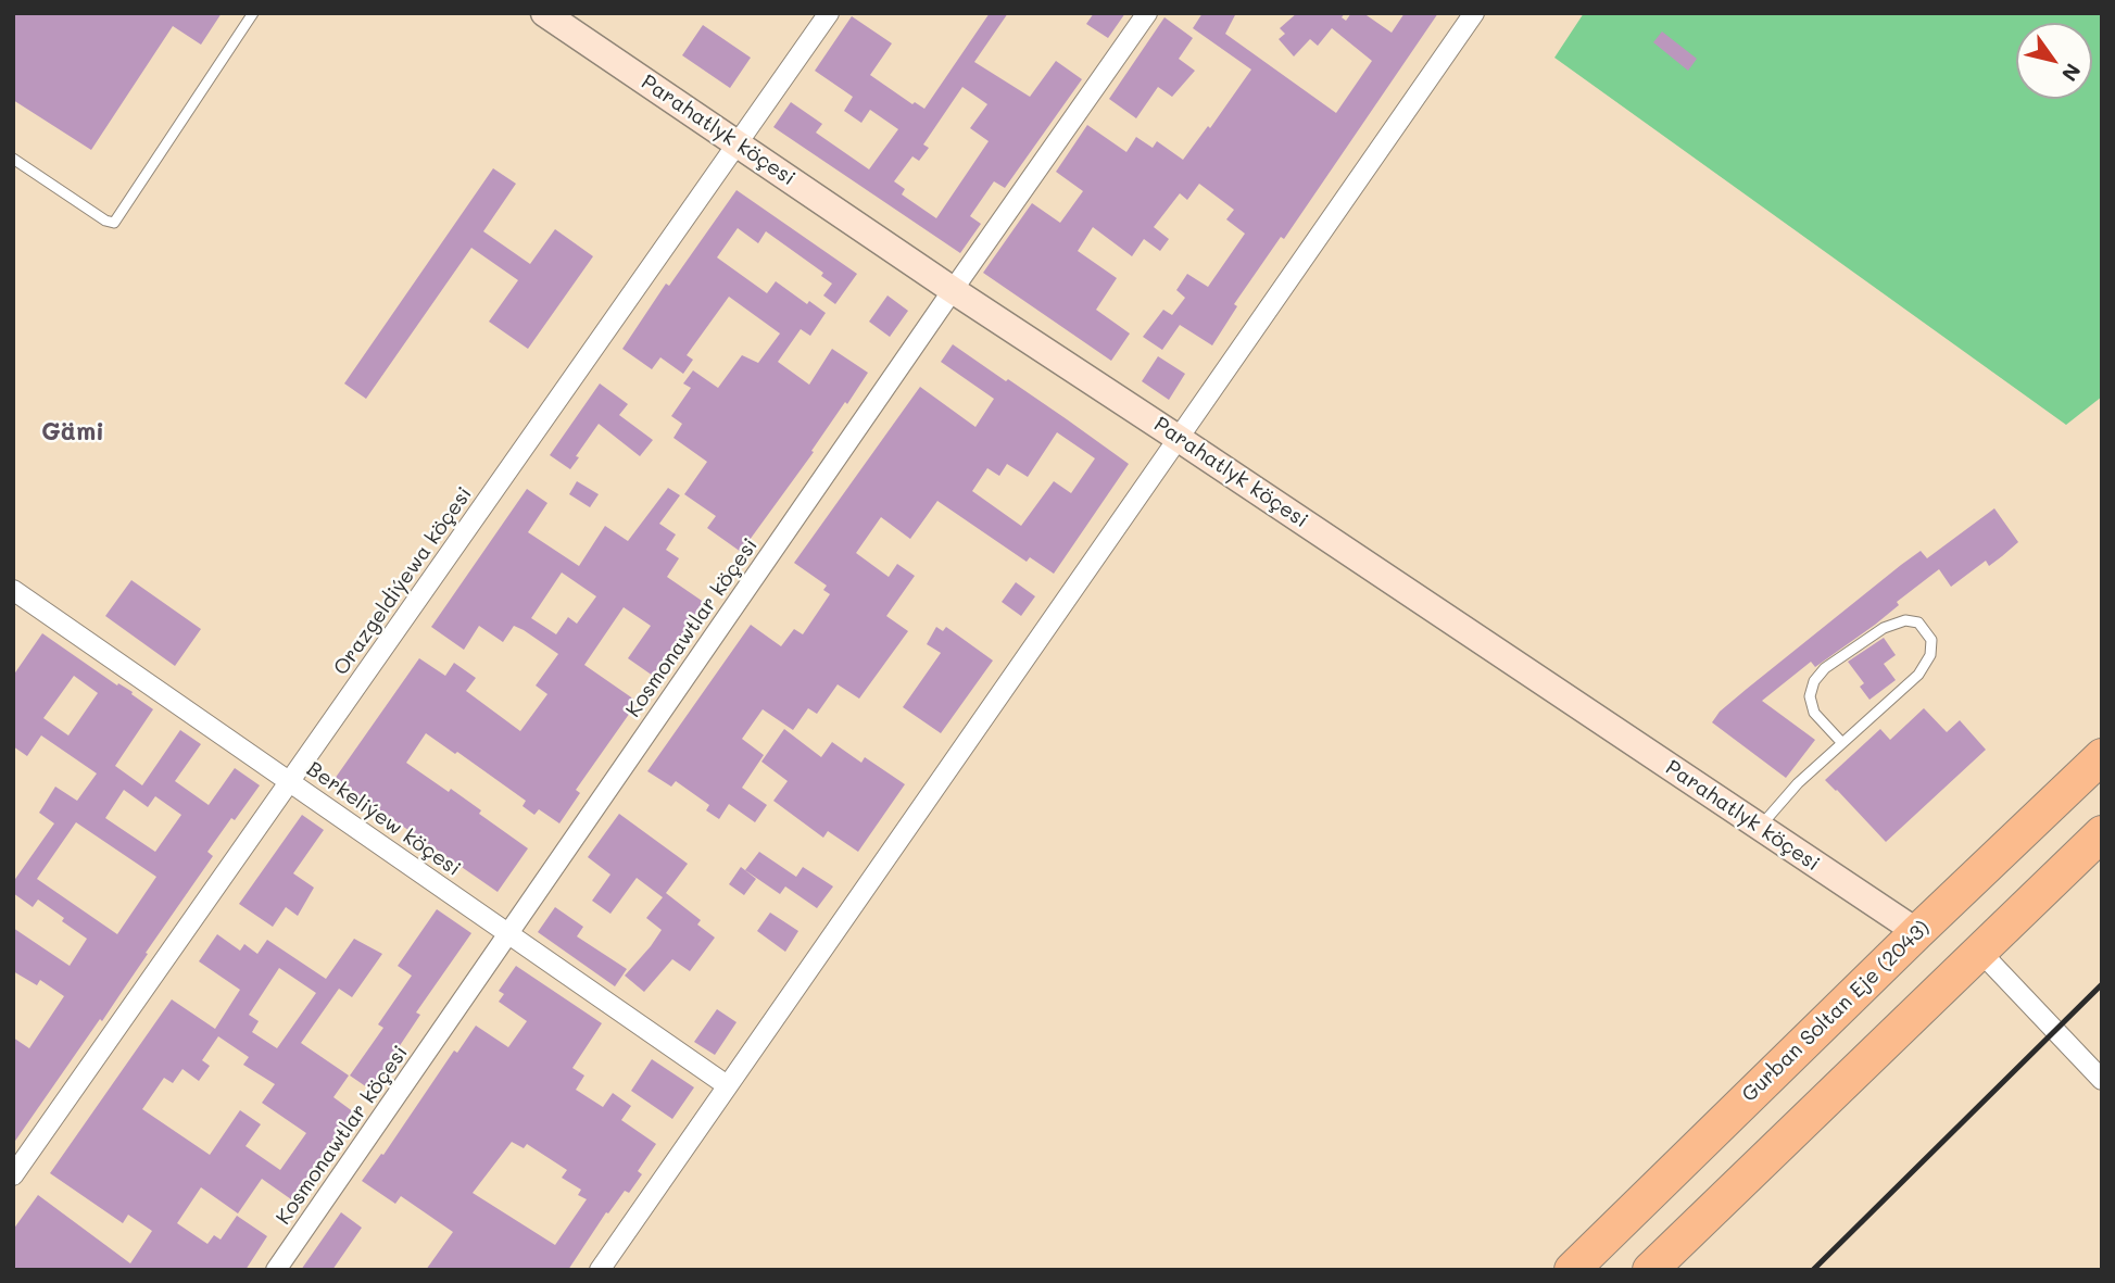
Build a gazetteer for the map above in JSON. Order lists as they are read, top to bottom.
{
  "streets": {
    "highway": ["Gurban Soltan Eje (2043)"],
    "street": [
      "Parahatlyk köçesi",
      "Orazgeldiýewa köçesi",
      "Kosmonawtlar köçesi",
      "Berkeliýew köçesi"
    ]
  },
  "crossings": [
    ["Parahatlyk köçesi", "Orazgeldiýewa köçesi"],
    ["Parahatlyk köçesi", "Kosmonawtlar köçesi"],
    ["Parahatlyk köçesi", "Gurban Soltan Eje (2043)"],
    ["Orazgeldiýewa köçesi", "Berkeliýew köçesi"],
    ["Kosmonawtlar köçesi", "Berkeliýew köçesi"]
  ],
  "districts": ["Gämi"],
  "north": "bottom right"
}
